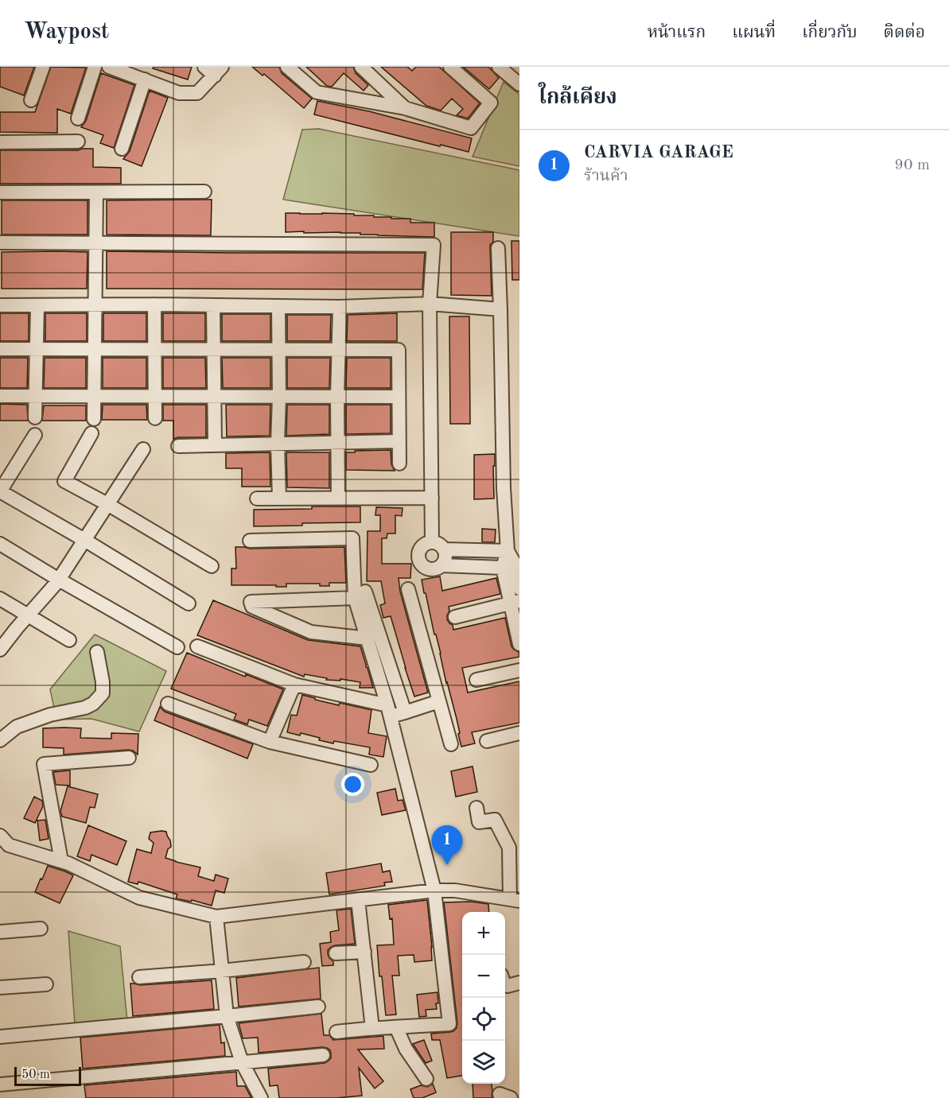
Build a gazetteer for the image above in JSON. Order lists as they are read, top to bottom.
{
  "scale_bar": "50 m",
  "page": {
    "header": "Waypost",
    "nav": [
      "หน้าแรก",
      "แผนที่",
      "เกี่ยวกับ",
      "ติดต่อ"
    ],
    "heading": "ใกล้เคียง",
    "list": [
      {
        "mark": "1",
        "name": "CARVIA GARAGE",
        "note": "ร้านค้า",
        "value": "90 m"
      }
    ],
    "pins": "1",
    "map_buttons": ["+", "−"],
    "scale": "50 m"
  }
}
